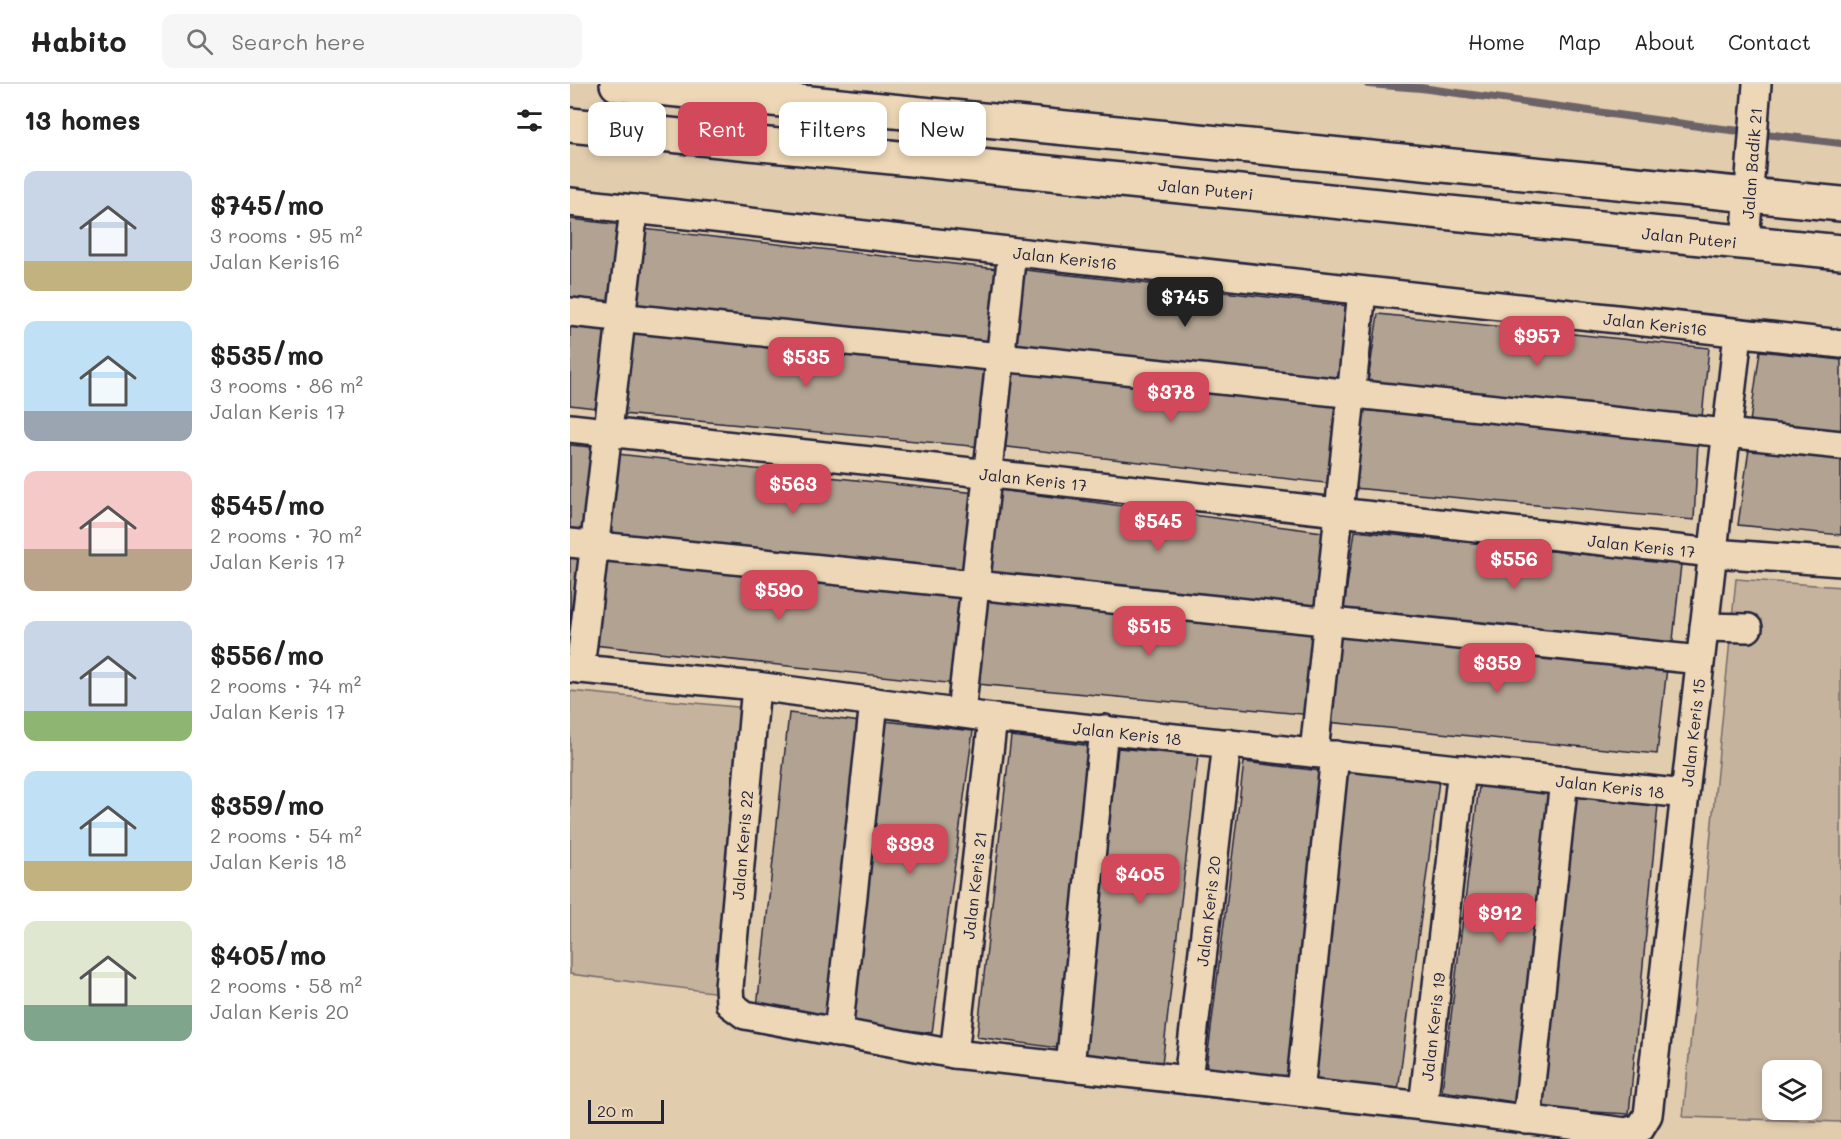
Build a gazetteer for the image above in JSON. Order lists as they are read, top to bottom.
{
  "streets": {
    "main road": ["Jalan Puteri"],
    "street": [
      "Jalan Badik 21",
      "Jalan Keris16",
      "Jalan Keris 17",
      "Jalan Keris 18",
      "Jalan Keris 15",
      "Jalan Keris 22",
      "Jalan Keris 21",
      "Jalan Keris 20",
      "Jalan Keris 19"
    ]
  },
  "crossings": [
    ["Jalan Badik 21", "Jalan Puteri"],
    ["Jalan Keris16", "Jalan Keris 15"],
    ["Jalan Keris 17", "Jalan Keris 15"],
    ["Jalan Keris 18", "Jalan Keris 15"],
    ["Jalan Keris 18", "Jalan Keris 22"],
    ["Jalan Keris 18", "Jalan Keris 21"],
    ["Jalan Keris 18", "Jalan Keris 20"],
    ["Jalan Keris 18", "Jalan Keris 19"]
  ],
  "scale_bar": "20 m",
  "page": {
    "header": "Habito",
    "search": "Search here",
    "nav": [
      "Home",
      "Map",
      "About",
      "Contact"
    ],
    "heading": "13 homes",
    "chip": [
      "Buy",
      "Rent",
      "Filters",
      "New"
    ],
    "list": [
      {
        "name": "$745/mo",
        "note": "3 rooms · 95 m² · Jalan Keris16"
      },
      {
        "name": "$535/mo",
        "note": "3 rooms · 86 m² · Jalan Keris 17"
      },
      {
        "name": "$545/mo",
        "note": "2 rooms · 70 m² · Jalan Keris 17"
      },
      {
        "name": "$556/mo",
        "note": "2 rooms · 74 m² · Jalan Keris 17"
      },
      {
        "name": "$359/mo",
        "note": "2 rooms · 54 m² · Jalan Keris 18"
      },
      {
        "name": "$405/mo",
        "note": "2 rooms · 58 m² · Jalan Keris 20"
      }
    ],
    "price": [
      "$745",
      "$957",
      "$535",
      "$378",
      "$563",
      "$545",
      "$556",
      "$590",
      "$515",
      "$359",
      "$393",
      "$405",
      "$912"
    ],
    "scale": "20 m"
  }
}
